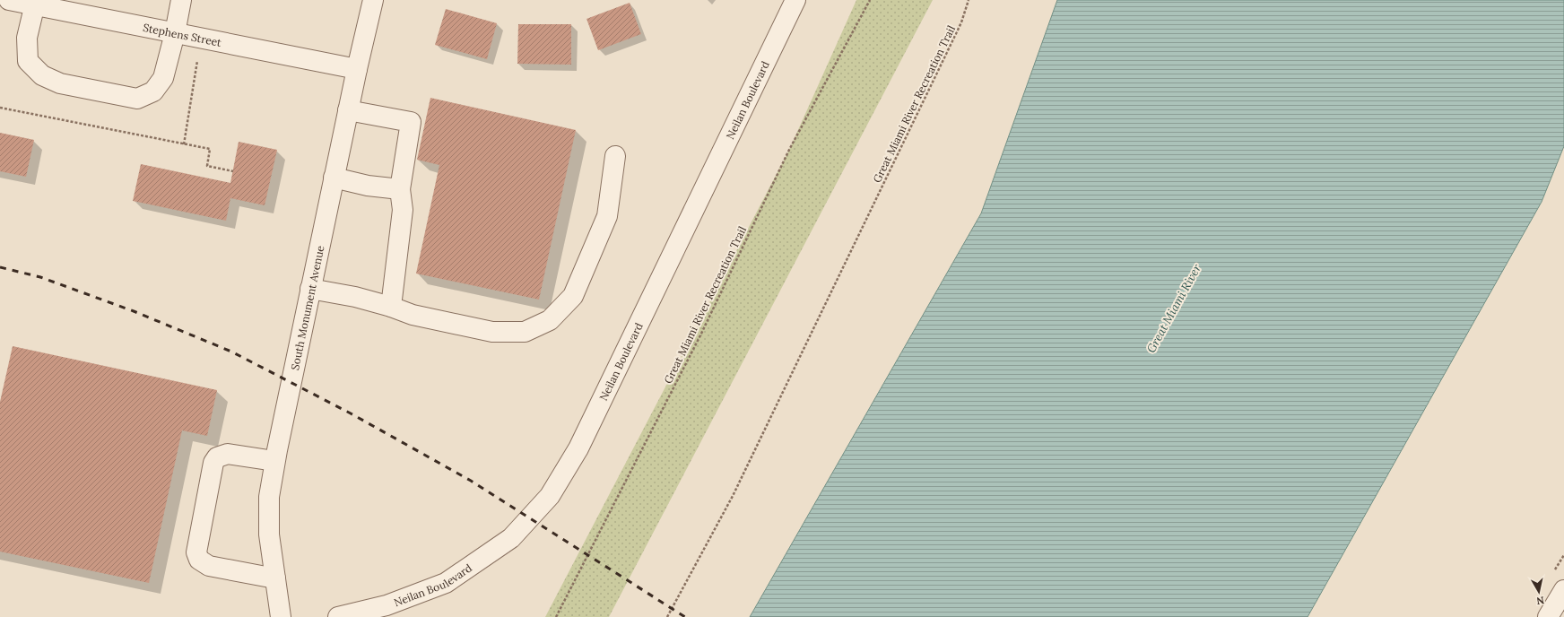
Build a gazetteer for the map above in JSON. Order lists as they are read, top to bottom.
{
  "streets": {
    "street": ["Stephens Street", "Neilan Boulevard", "South Monument Avenue"],
    "path": ["Great Miami River Recreation Trail"]
  },
  "crossings": [
    ["Stephens Street", "South Monument Avenue"]
  ],
  "water": ["Great Miami River"],
  "north": "bottom"
}
